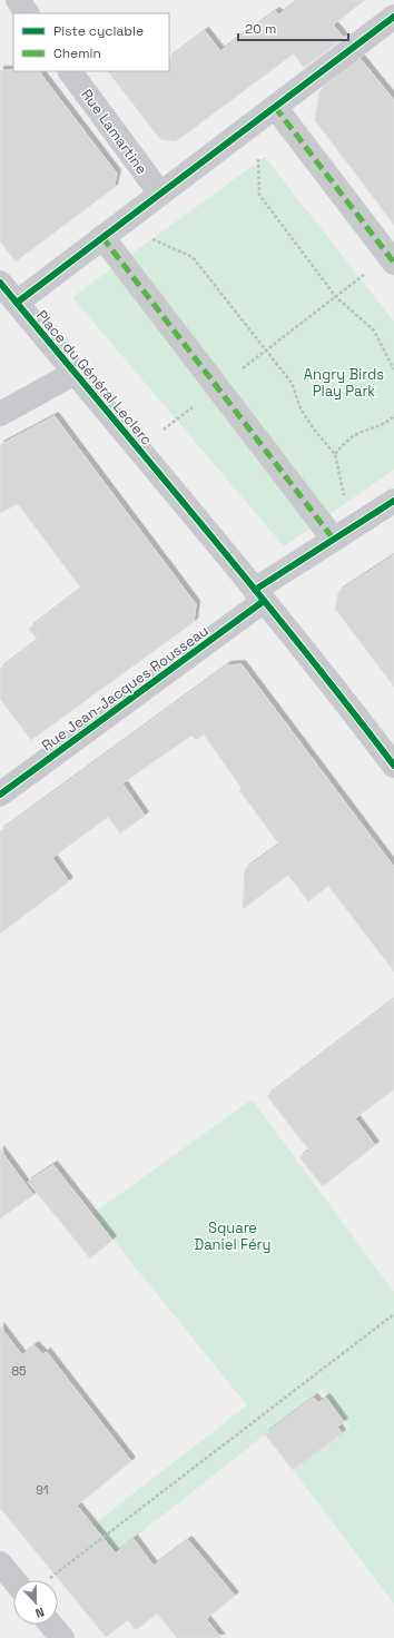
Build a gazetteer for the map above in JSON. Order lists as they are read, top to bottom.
{
  "streets": {
    "street": ["Rue Lamartine", "Place du Général Leclerc", "Rue Jean-Jacques Rousseau"]
  },
  "crossings": [
    ["Rue Lamartine", "Place du Général Leclerc"],
    ["Place du Général Leclerc", "Rue Jean-Jacques Rousseau"]
  ],
  "parks": ["Angry Birds Play Park", "Square Daniel Féry"],
  "house_numbers": ["85", "91"],
  "legend": ["Piste cyclable", "Chemin"],
  "scale_bar": "20 m",
  "north": "bottom"
}
